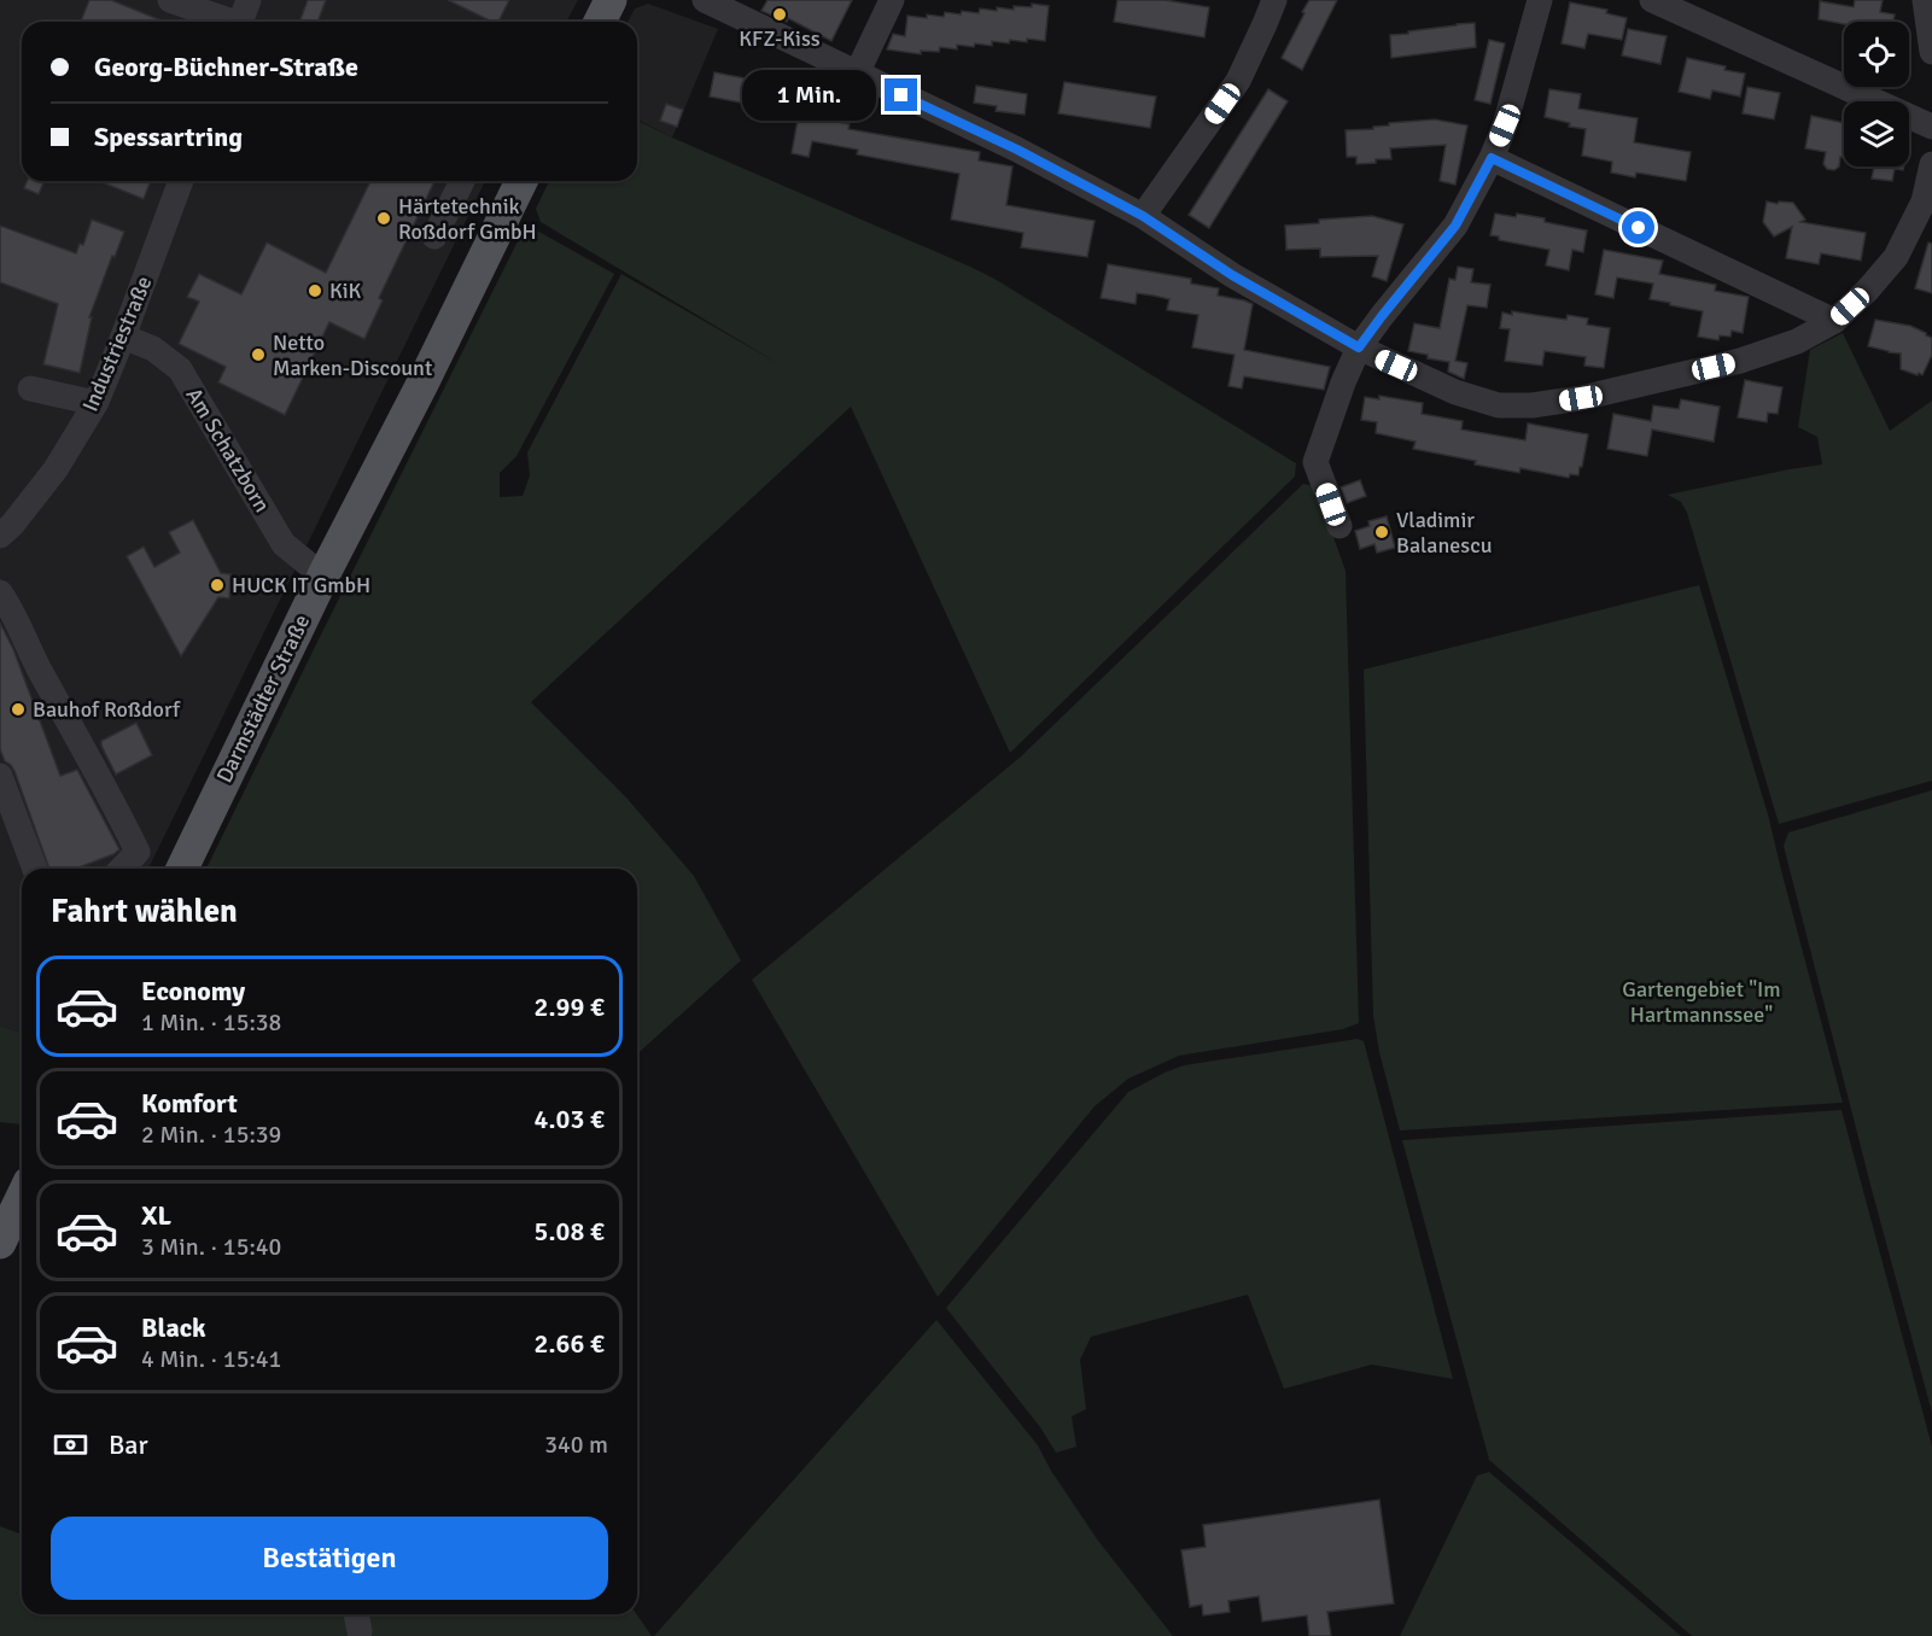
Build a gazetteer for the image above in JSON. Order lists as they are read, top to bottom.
{
  "streets": {
    "main road": ["Darmstädter Straße"],
    "street": ["Industriestraße", "Am Schatzborn"]
  },
  "crossings": [
    ["Industriestraße", "Am Schatzborn"],
    ["Am Schatzborn", "Darmstädter Straße"]
  ],
  "parks": ["Gartengebiet \"Im Hartmannssee\""],
  "places": [
    "KFZ-Kiss",
    "Härtetechnik Roßdorf GmbH",
    "KiK",
    "Netto Marken-Discount",
    "Vladimir Balanescu",
    "HUCK IT GmbH",
    "Bauhof Roßdorf"
  ],
  "page": {
    "banner": ["Georg-Büchner-Straße", "Spessartring"],
    "bubble": "1 Min.",
    "heading": "Fahrt wählen",
    "list": [
      {
        "name": "Economy",
        "note": "1 Min. · 15:38",
        "value": "2.99 €"
      },
      {
        "name": "Komfort",
        "note": "2 Min. · 15:39",
        "value": "4.03 €"
      },
      {
        "name": "XL",
        "note": "3 Min. · 15:40",
        "value": "5.08 €"
      },
      {
        "name": "Black",
        "note": "4 Min. · 15:41",
        "value": "2.66 €"
      }
    ],
    "pay": ["Bar", "340 m"],
    "buttons": "Bestätigen"
  }
}
